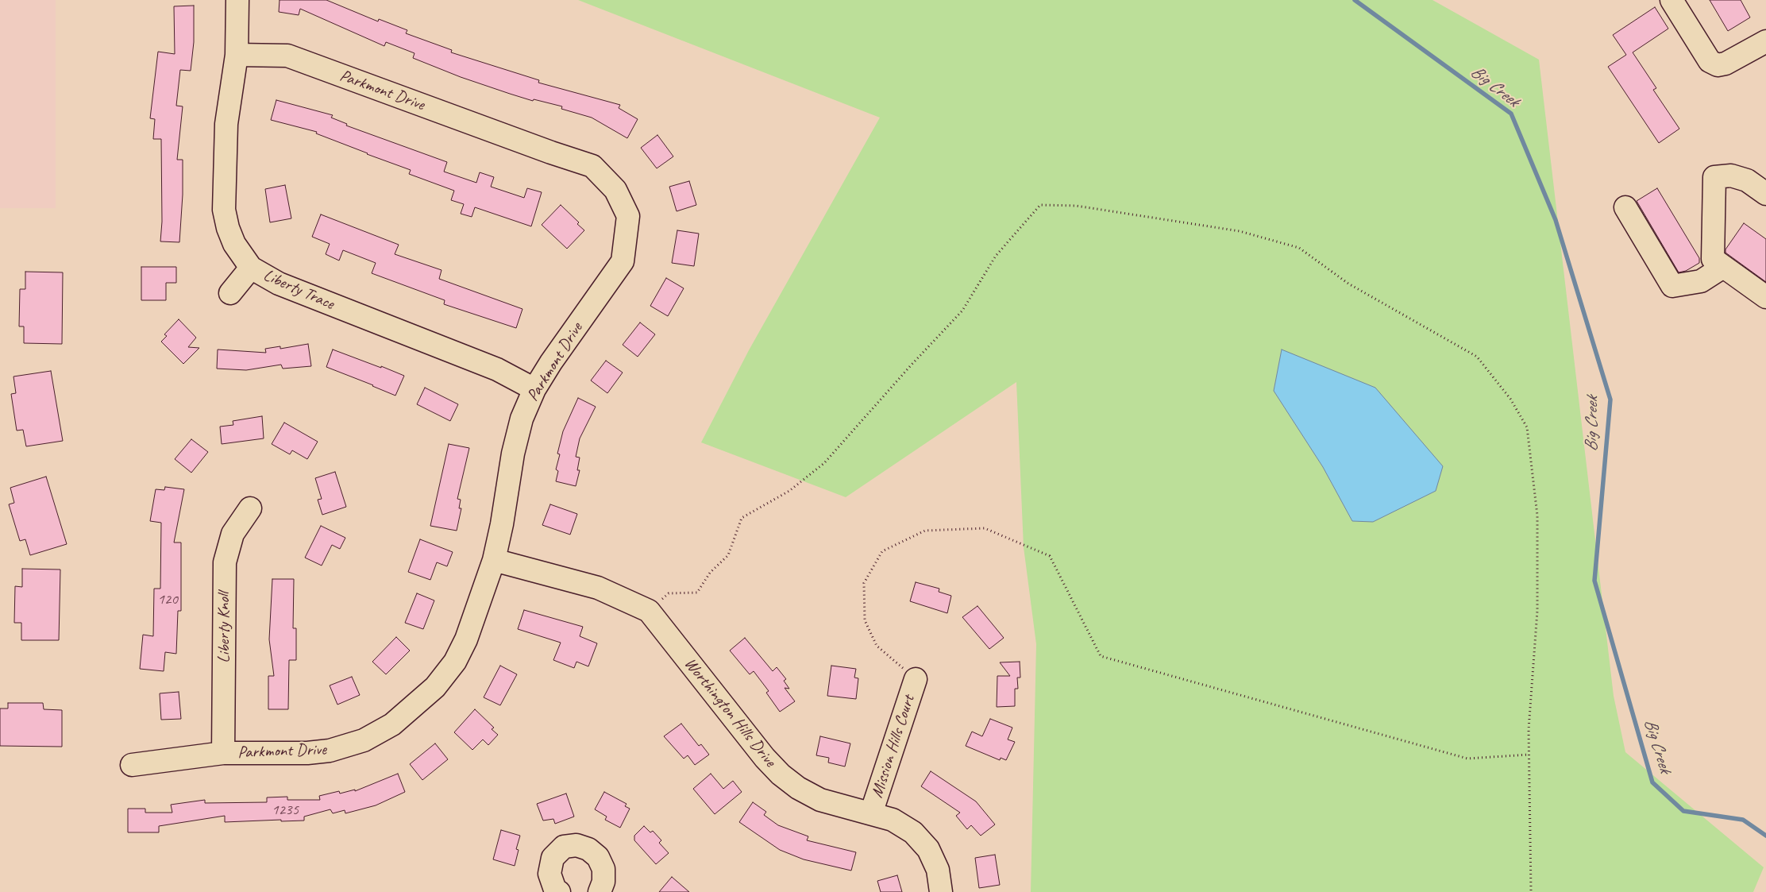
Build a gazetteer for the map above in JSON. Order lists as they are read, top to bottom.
{
  "streets": {
    "street": [
      "Parkmont Drive",
      "Liberty Trace",
      "Liberty Knoll",
      "Worthington Hills Drive",
      "Mission Hills Court"
    ]
  },
  "crossings": [
    ["Parkmont Drive", "Liberty Trace"],
    ["Parkmont Drive", "Liberty Knoll"],
    ["Parkmont Drive", "Worthington Hills Drive"],
    ["Worthington Hills Drive", "Mission Hills Court"]
  ],
  "water": ["Big Creek"],
  "house_numbers": ["120", "1235"]
}
